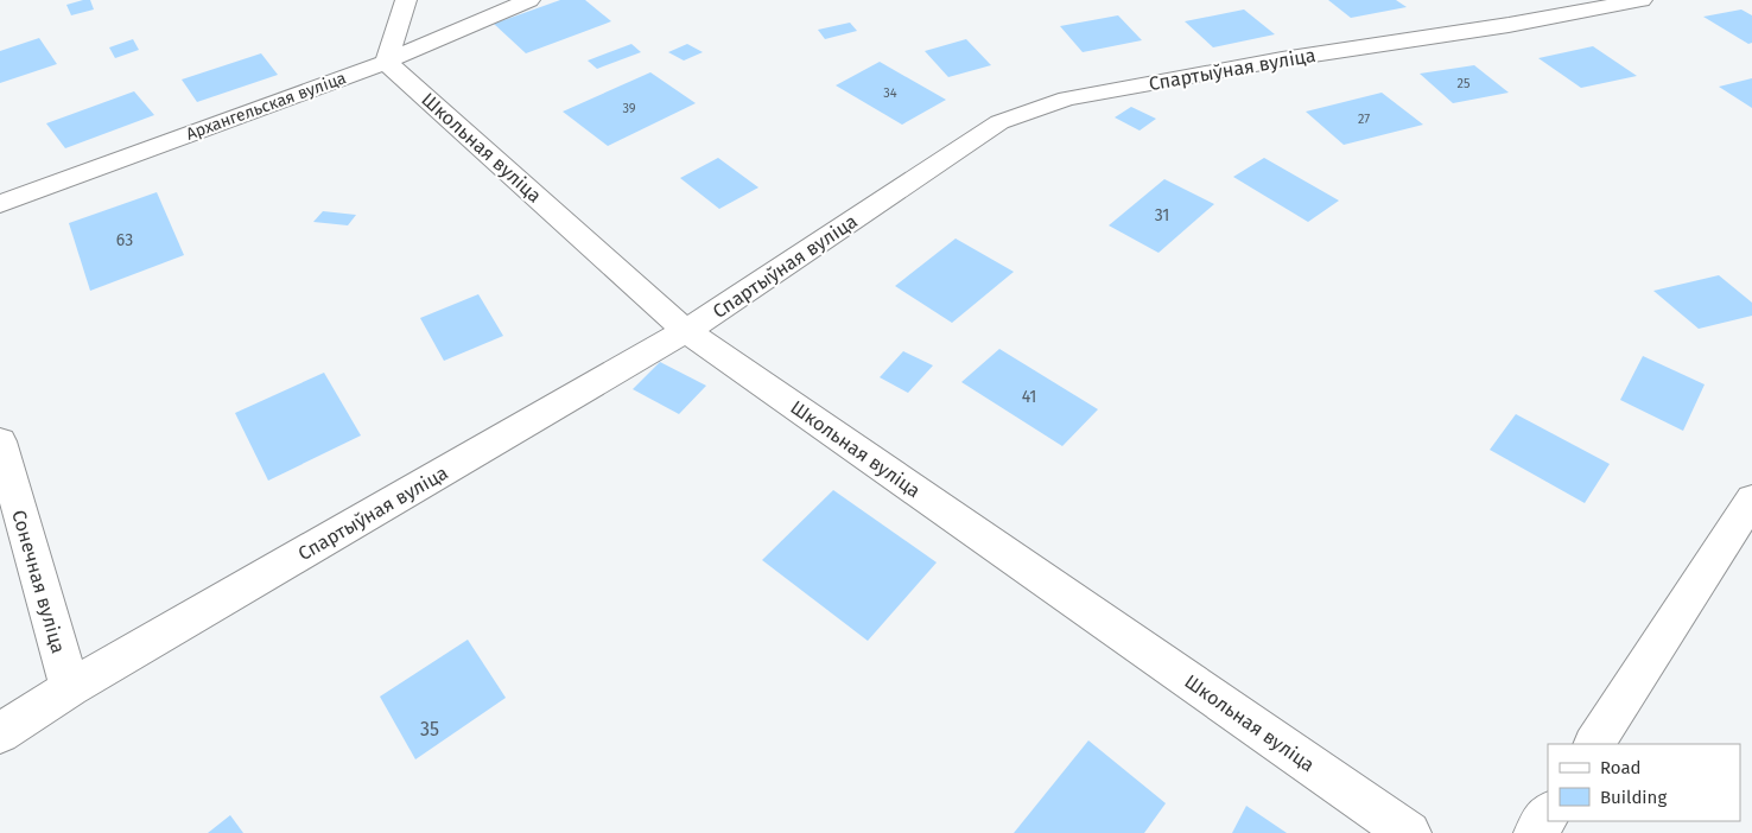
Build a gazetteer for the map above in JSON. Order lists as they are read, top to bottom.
{
  "streets": {
    "street": [
      "Спартыўная вуліца",
      "Архангельская вуліца",
      "Школьная вуліца",
      "Сонечная вуліца"
    ]
  },
  "crossings": [
    ["Спартыўная вуліца", "Школьная вуліца"],
    ["Спартыўная вуліца", "Сонечная вуліца"],
    ["Архангельская вуліца", "Школьная вуліца"]
  ],
  "house_numbers": [
    "25",
    "34",
    "39",
    "27",
    "31",
    "63",
    "41",
    "35"
  ],
  "legend": ["Road", "Building"]
}
